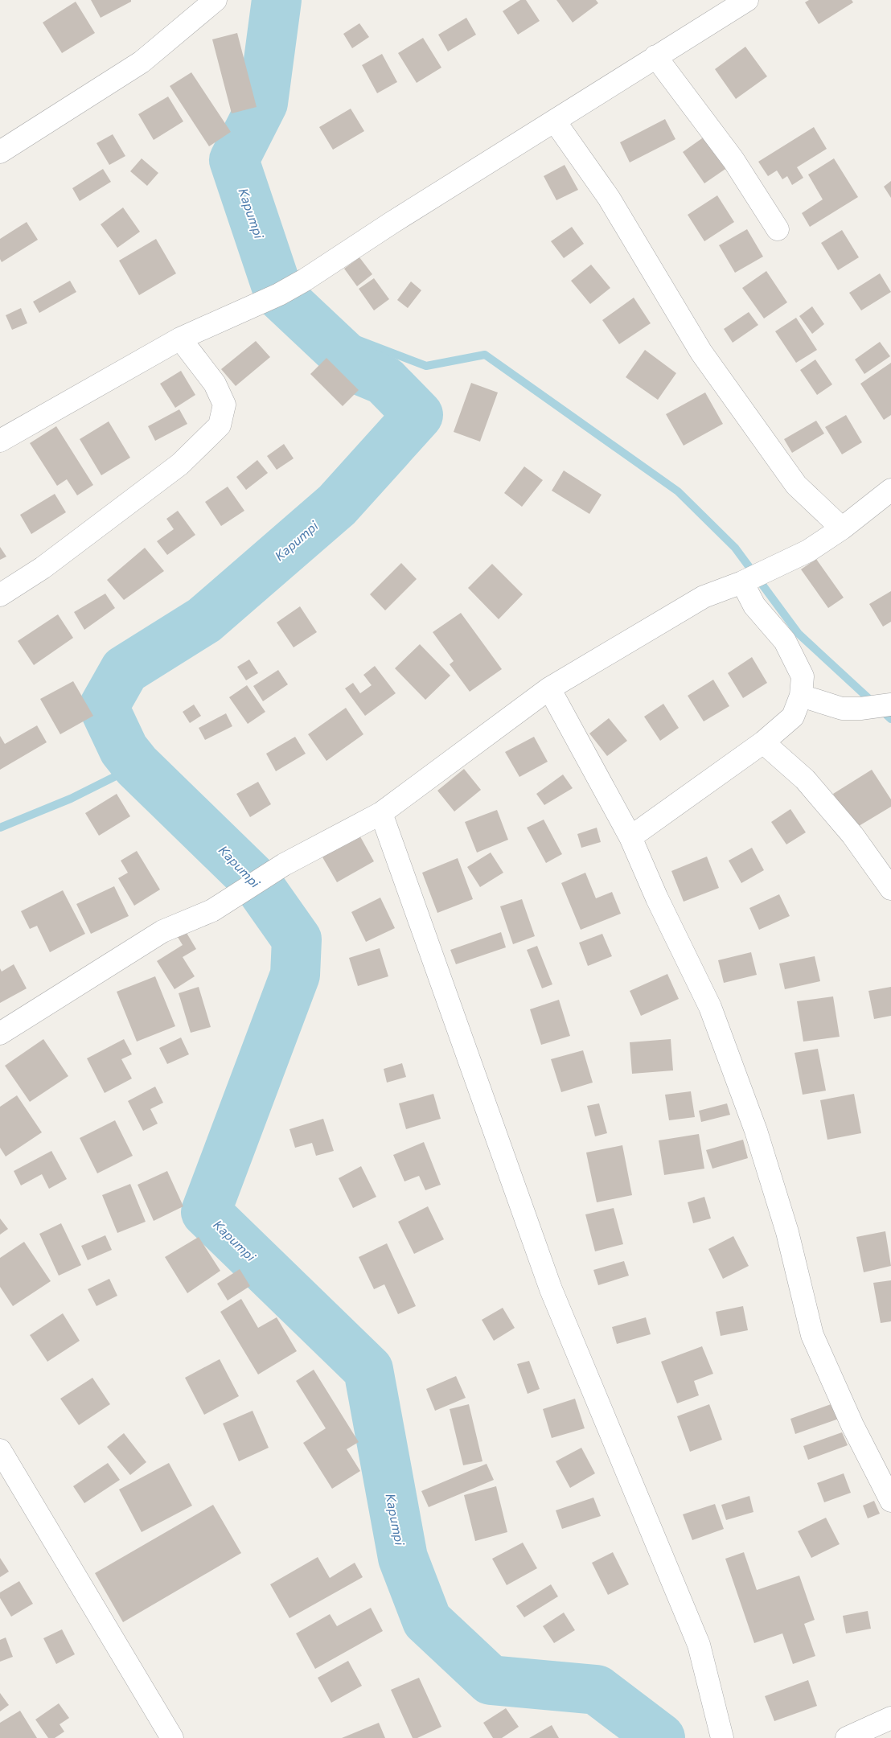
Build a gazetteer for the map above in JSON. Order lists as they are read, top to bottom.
{
  "water": ["Kapumpi"]
}
